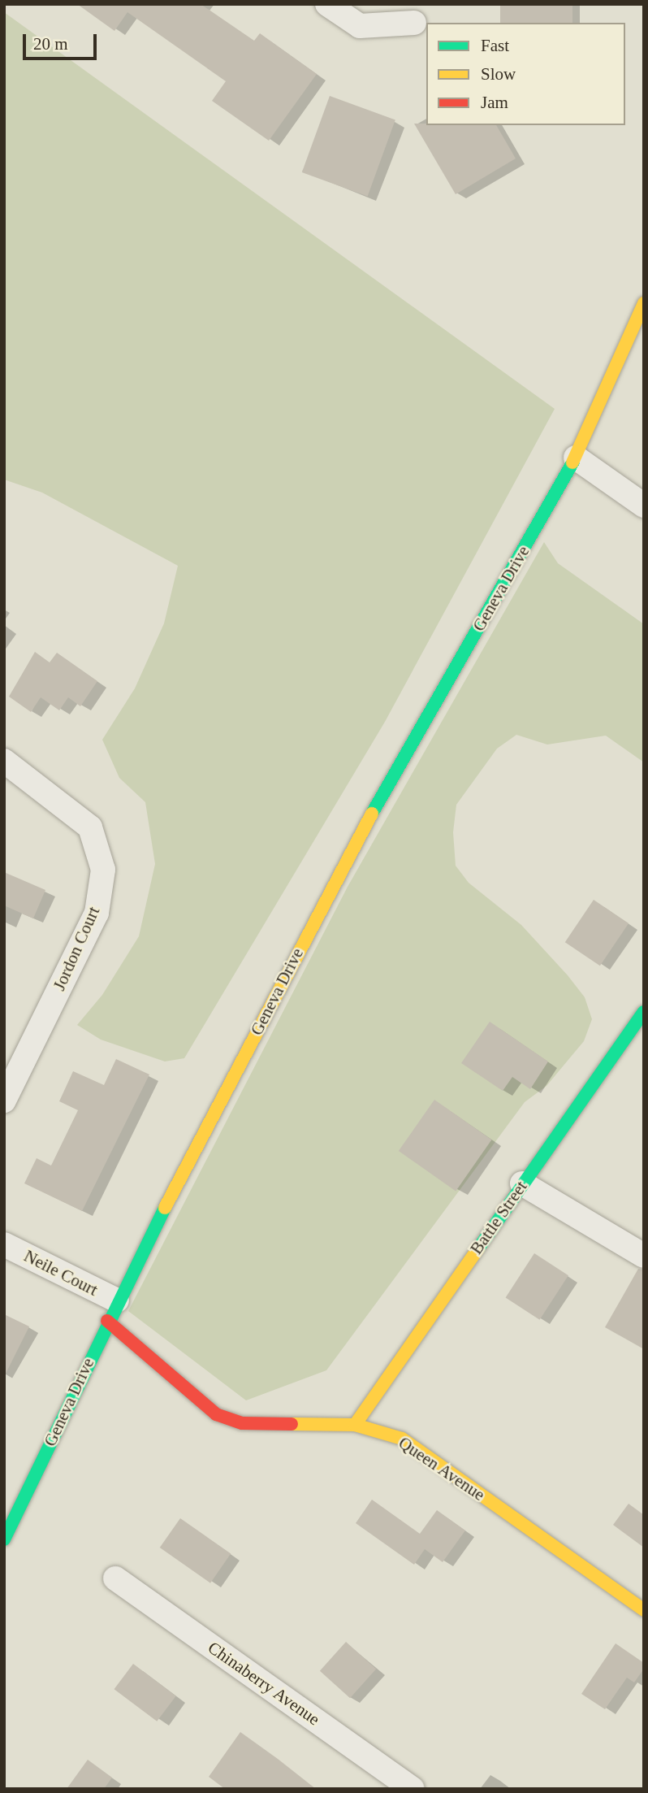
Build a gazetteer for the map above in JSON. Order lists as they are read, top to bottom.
{
  "streets": {
    "main road": ["Geneva Drive", "Battle Street", "Queen Avenue"],
    "street": ["Jordon Court", "Neile Court", "Chinaberry Avenue"]
  },
  "crossings": [
    ["Geneva Drive", "Neile Court"],
    ["Geneva Drive", "Queen Avenue"],
    ["Battle Street", "Queen Avenue"],
    ["Neile Court", "Queen Avenue"]
  ],
  "legend": ["Fast", "Slow", "Jam"],
  "scale_bar": "20 m"
}
